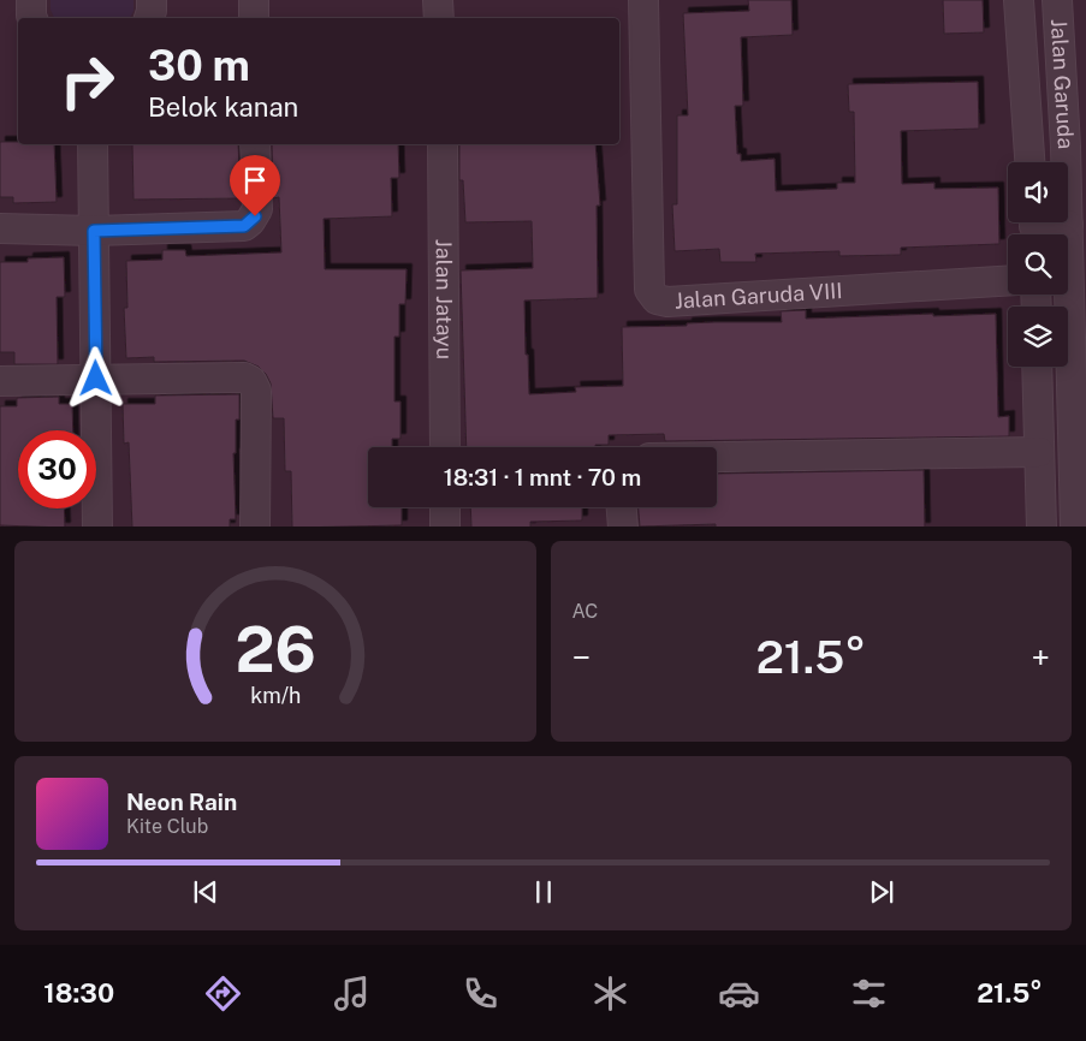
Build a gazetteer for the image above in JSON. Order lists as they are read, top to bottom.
{
  "streets": {
    "street": ["Jalan Garuda", "Jalan Garuda VIII", "Jalan Jatayu"]
  },
  "page": {
    "turn": ["30 m", "Belok kanan"],
    "limit": "30",
    "trip": "18:31 · 1 mnt · 70 m",
    "tile": "AC",
    "heat": ["−", "21.5°", "+"],
    "song": ["Neon Rain", "Kite Club"],
    "tabs": ["18:30", "21.5°"],
    "gauge": ["26", "km/h"]
  }
}
